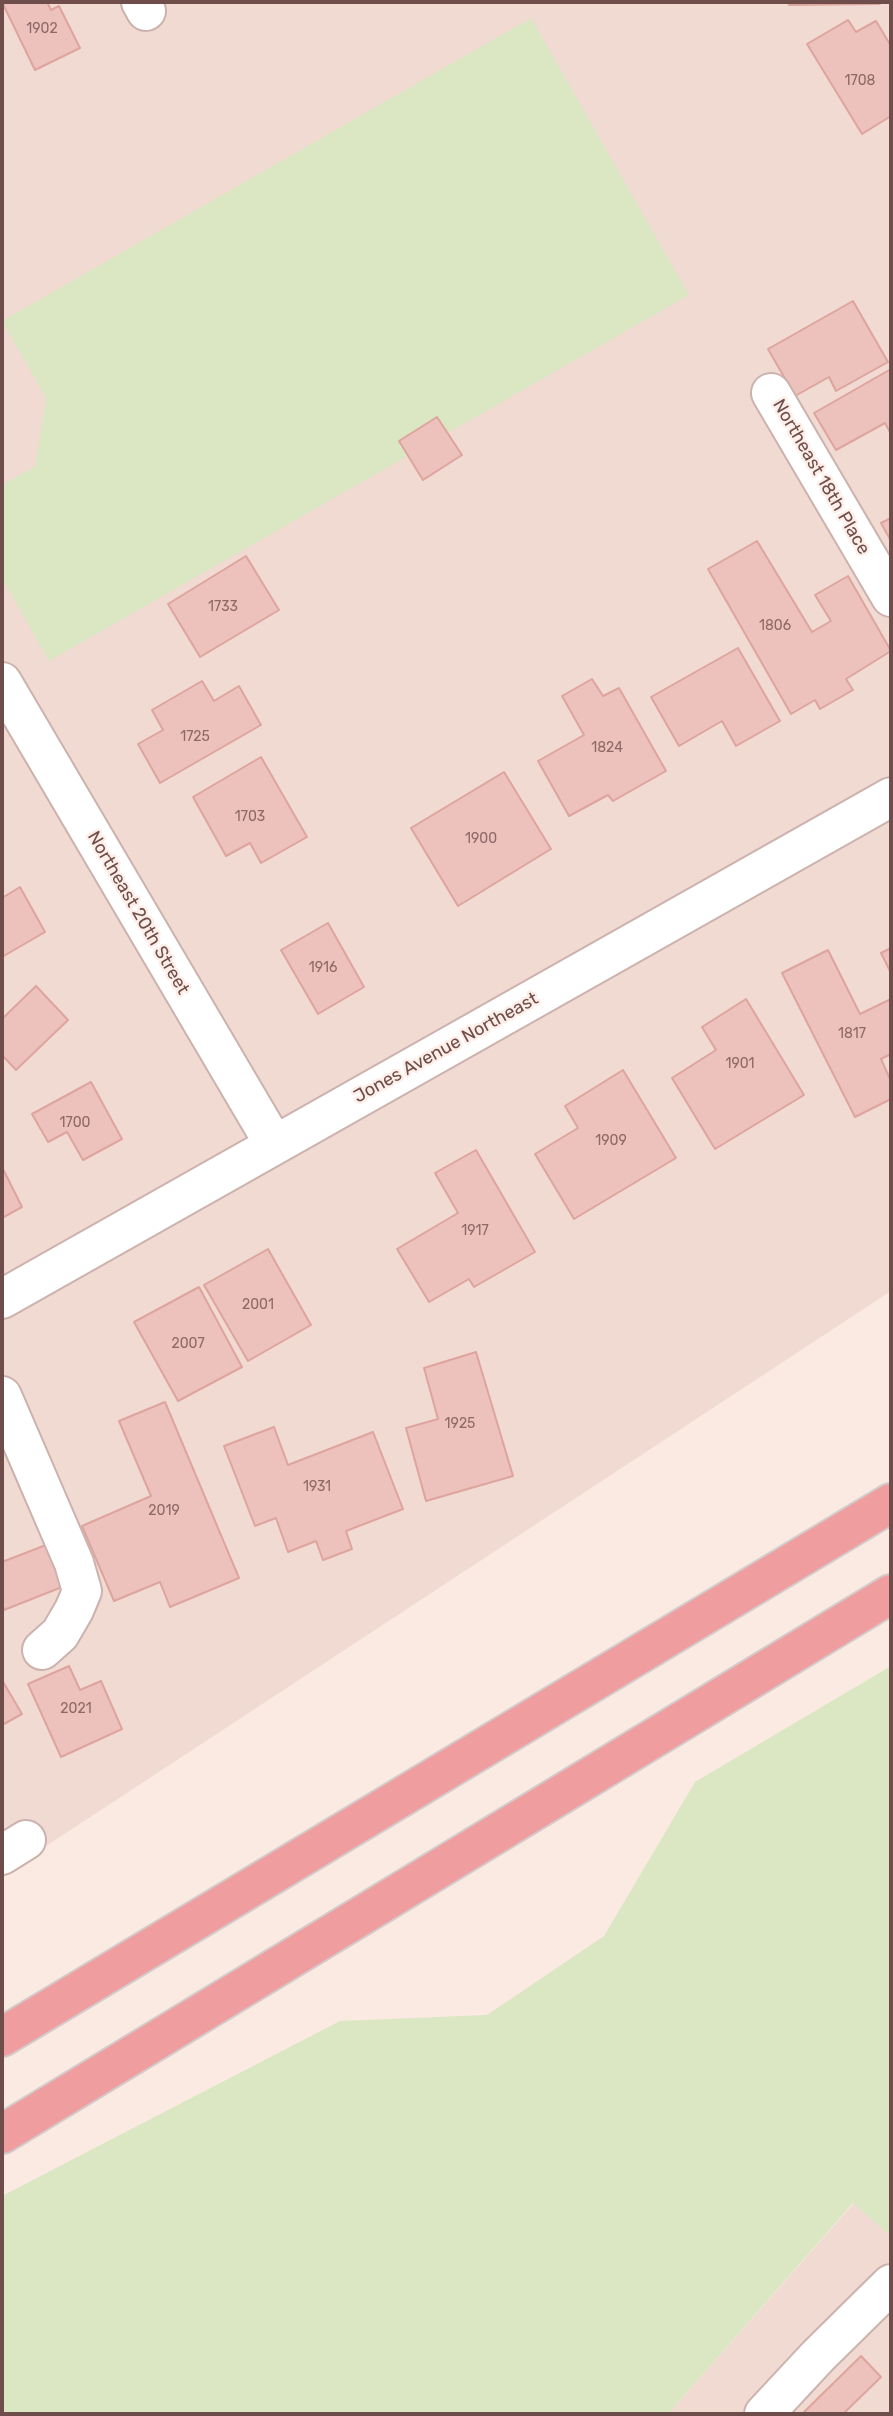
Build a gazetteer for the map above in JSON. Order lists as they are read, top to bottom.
{
  "streets": {
    "street": ["Northeast 18th Place", "Northeast 20th Street", "Jones Avenue Northeast"]
  },
  "crossings": [
    ["Northeast 20th Street", "Jones Avenue Northeast"]
  ],
  "house_numbers": [
    "1902",
    "1708",
    "1733",
    "1806",
    "1725",
    "1824",
    "1703",
    "1900",
    "1916",
    "1817",
    "1901",
    "1700",
    "1909",
    "1917",
    "2001",
    "2007",
    "1925",
    "1931",
    "2019",
    "2021"
  ]
}
